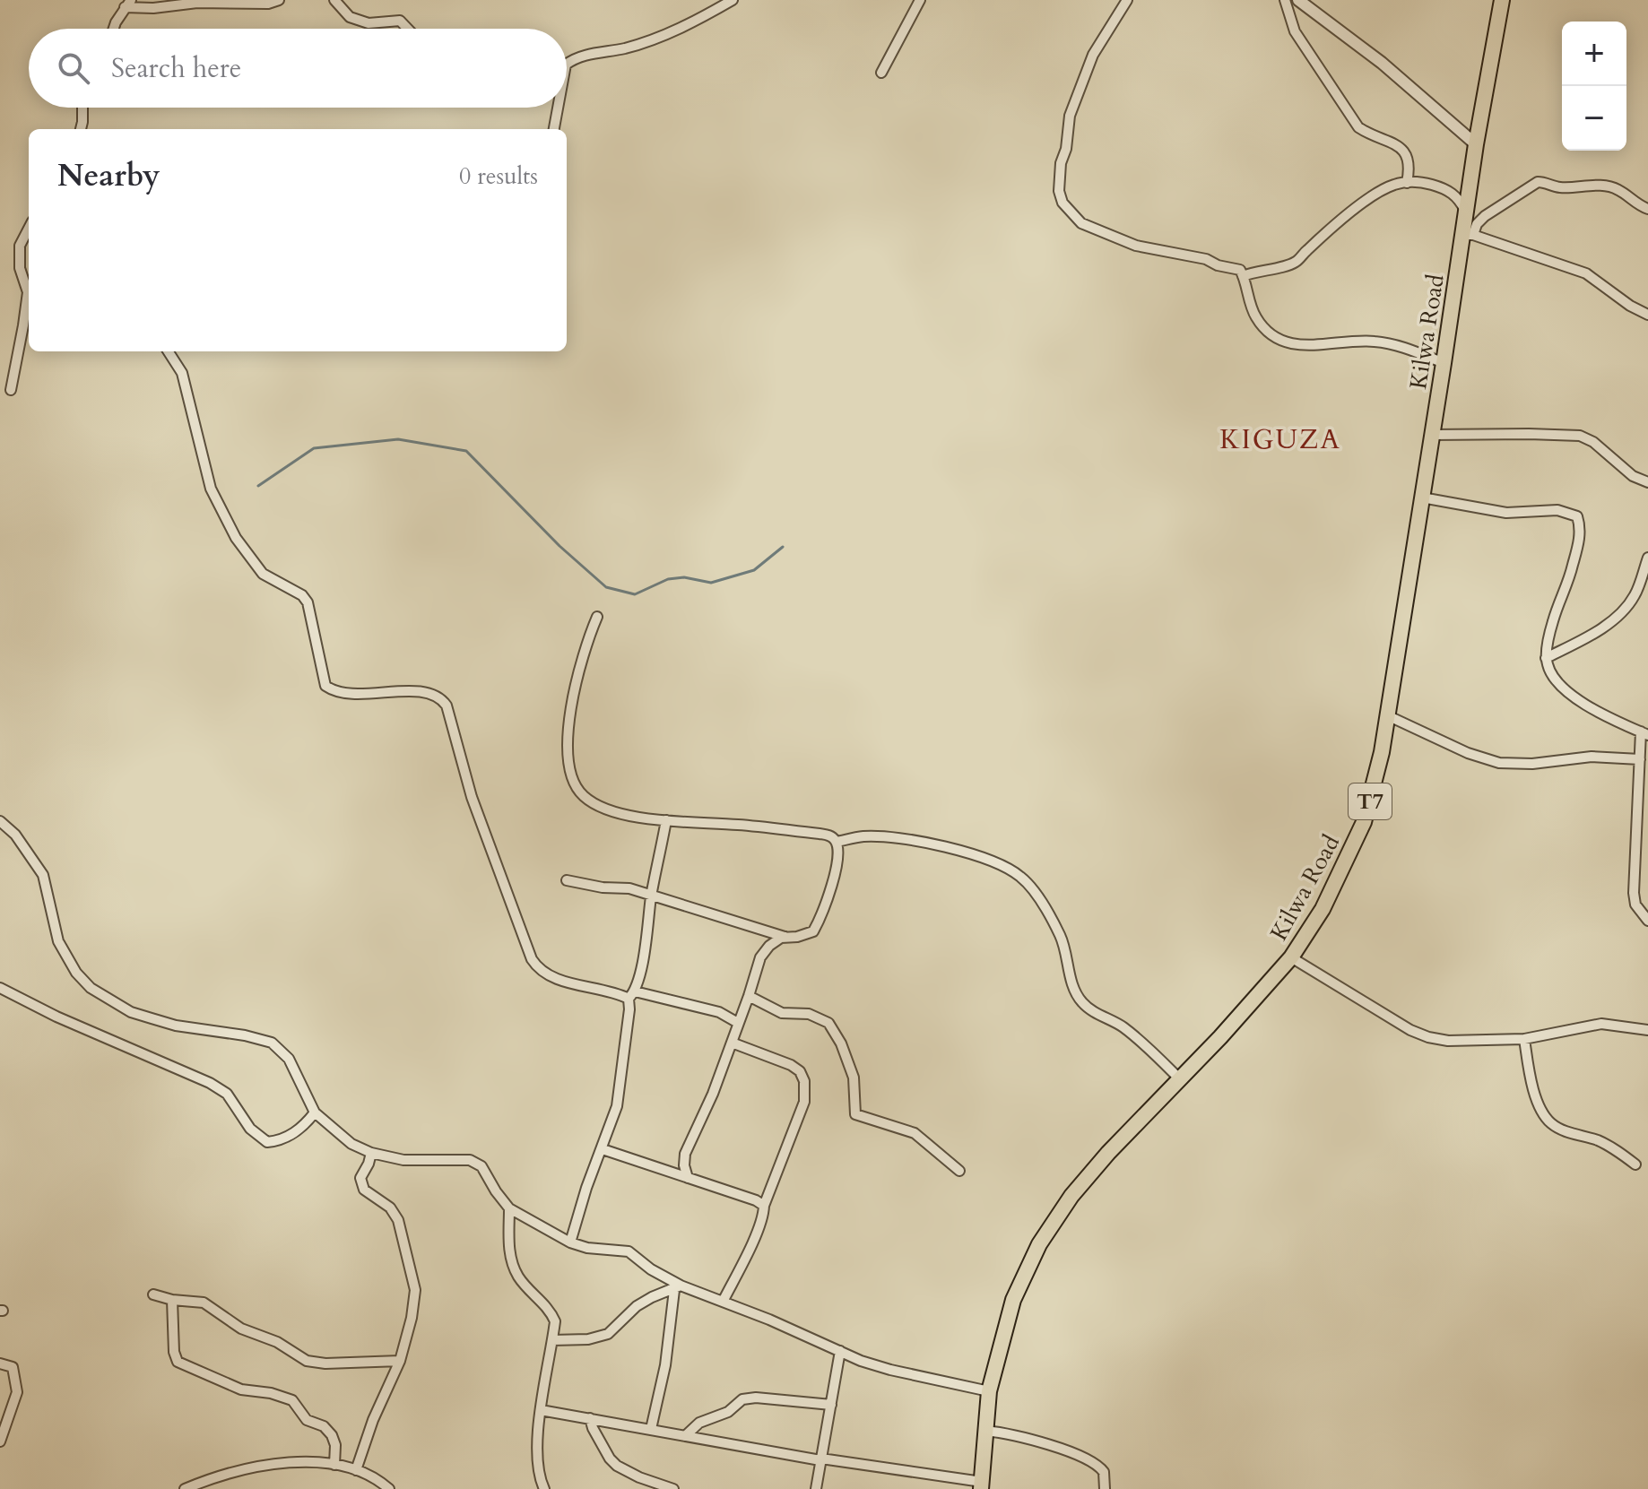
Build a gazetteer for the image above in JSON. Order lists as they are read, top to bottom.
{
  "streets": {
    "highway": ["Kilwa Road", "T7"]
  },
  "districts": ["KIGUZA"],
  "page": {
    "map_buttons": ["+", "−"],
    "search": "Search here",
    "heading": ["Nearby", "0 results"]
  }
}
